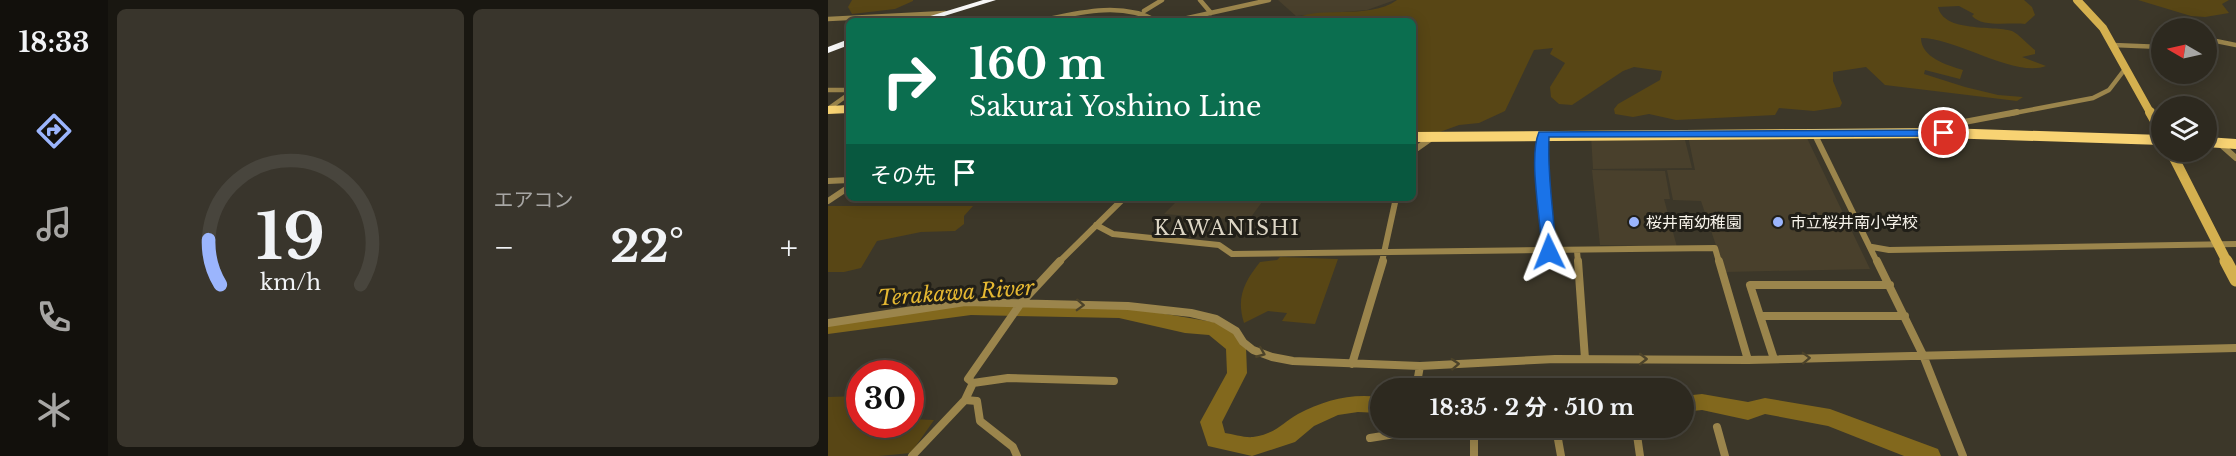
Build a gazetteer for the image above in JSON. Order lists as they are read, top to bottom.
{
  "districts": ["KAWANISHI"],
  "water": ["Terakawa River"],
  "places": ["桜井南幼稚園", "市立桜井南小学校"],
  "north": "left",
  "page": {
    "tabs": "18:33",
    "tile": "エアコン",
    "turn": ["160 m", "Sakurai Yoshino Line"],
    "then": "その先",
    "heat": ["−", "22°", "+"],
    "limit": "30",
    "trip": "18:35 · 2 分 · 510 m",
    "gauge": ["19", "km/h"]
  }
}
